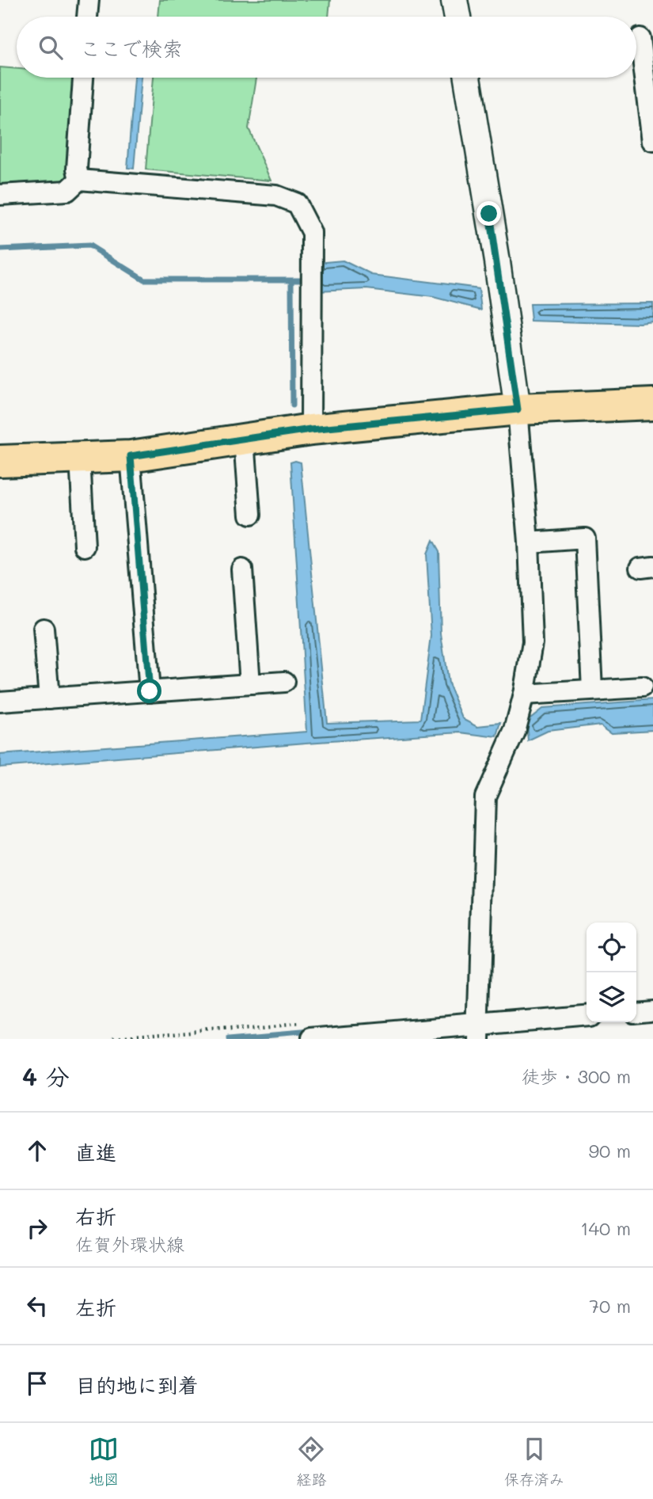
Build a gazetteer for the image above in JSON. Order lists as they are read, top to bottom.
{
  "page": {
    "search": "ここで検索",
    "heading": ["4 分", "徒歩 · 300 m"],
    "list": [
      ["直進", "90 m"],
      ["右折", "佐賀外環状線", "140 m"],
      ["左折", "70 m"],
      "目的地に到着"
    ],
    "nav": ["地図", "経路", "保存済み"]
  }
}
